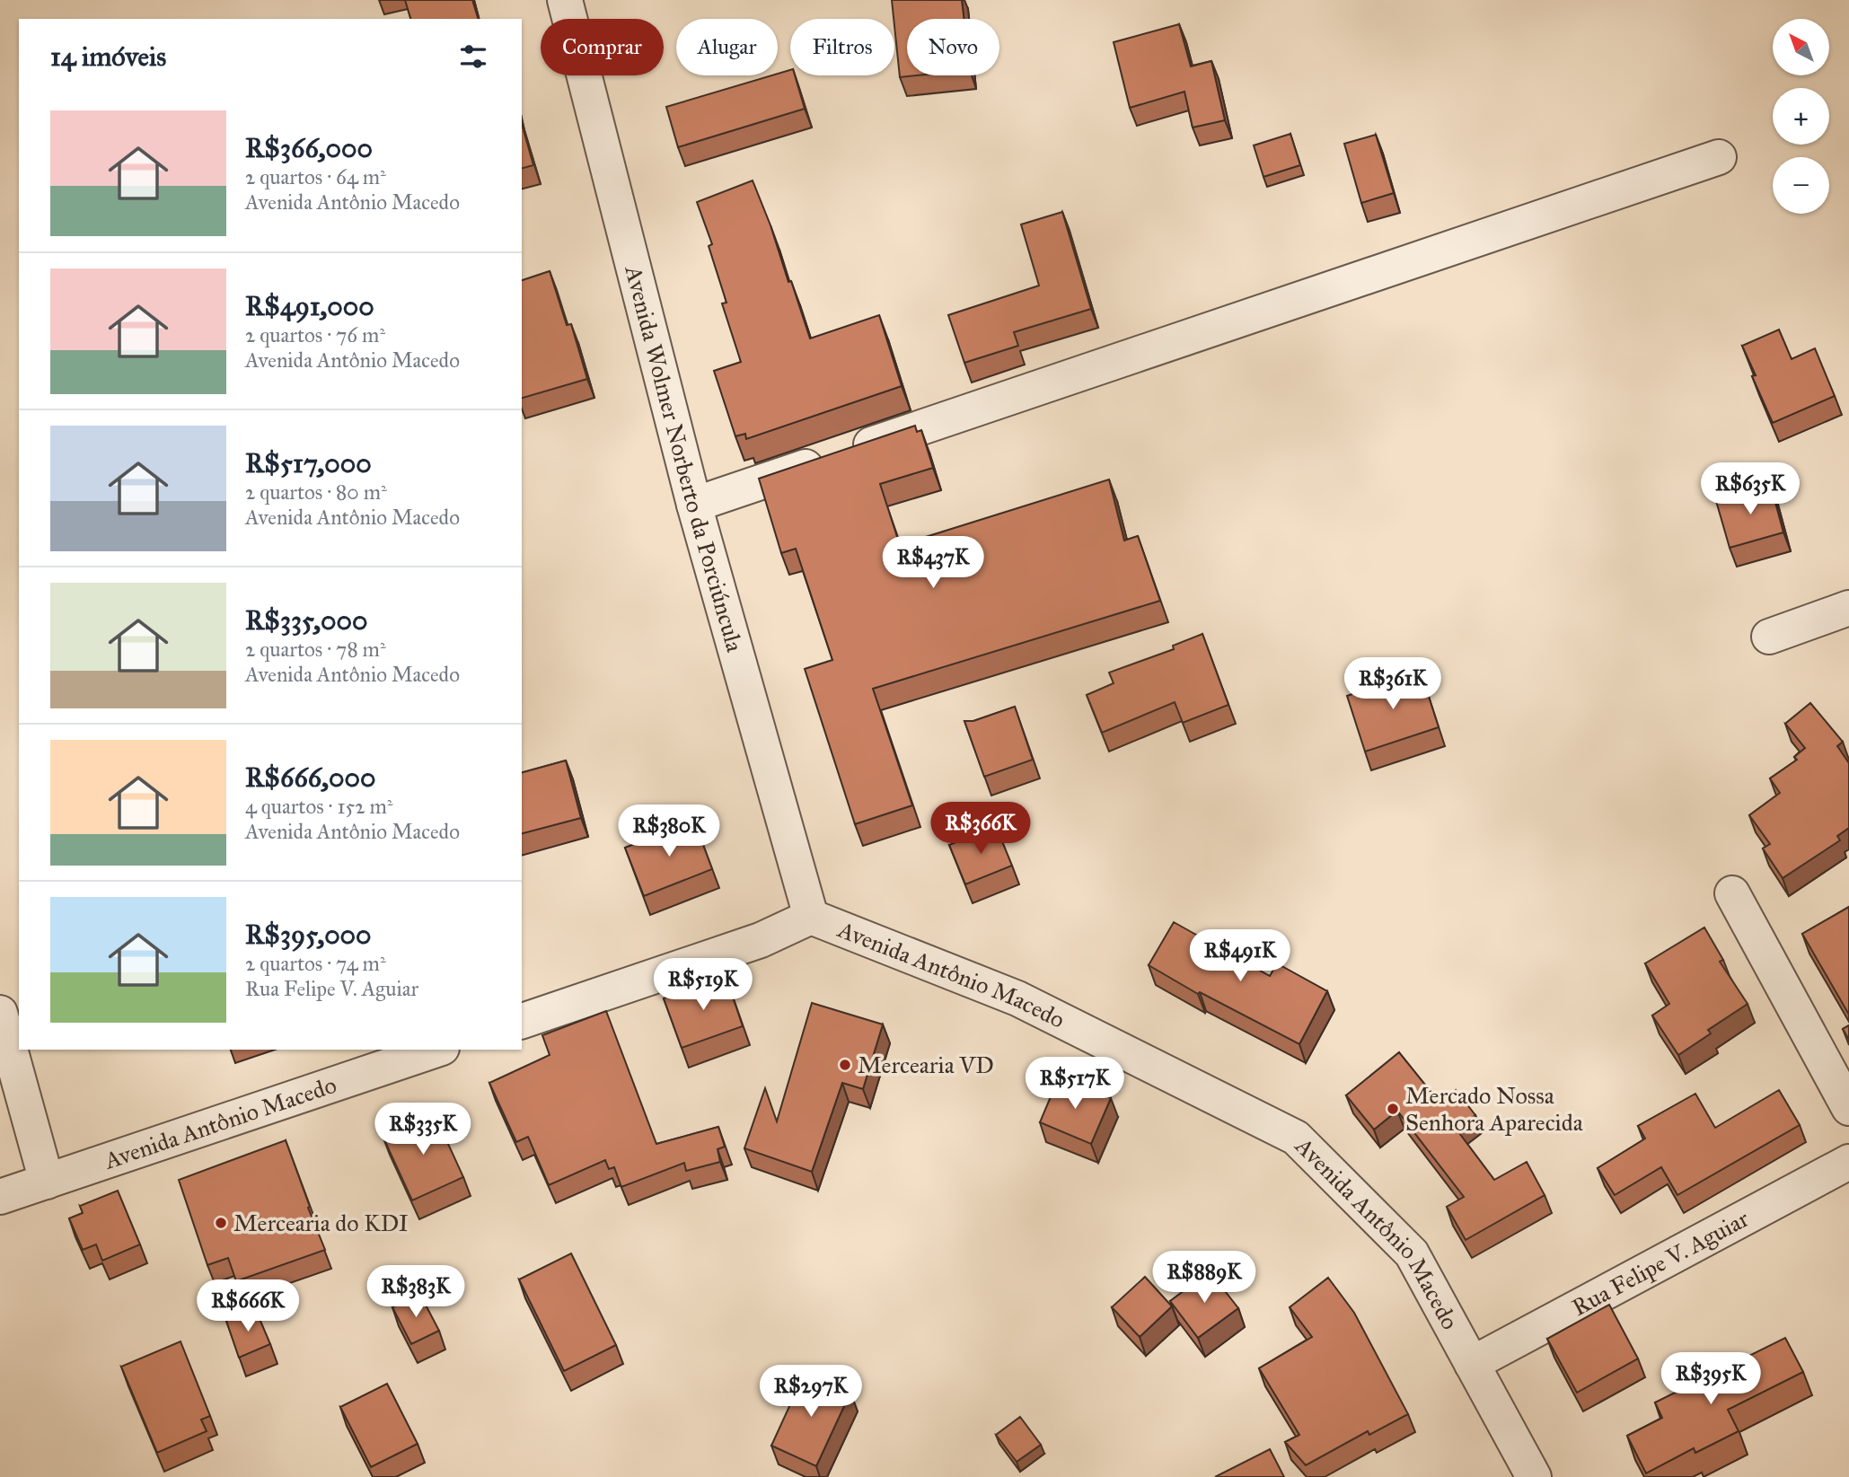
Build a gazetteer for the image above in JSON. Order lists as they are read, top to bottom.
{
  "streets": {
    "street": ["Avenida Wolmer Norberto da Porciúncula", "Avenida Antônio Macedo", "Rua Felipe V. Aguiar"]
  },
  "crossings": [
    ["Avenida Wolmer Norberto da Porciúncula", "Avenida Antônio Macedo"],
    ["Avenida Antônio Macedo", "Rua Felipe V. Aguiar"]
  ],
  "places": ["Mercearia VD", "Mercado Nossa Senhora Aparecida", "Mercearia do KDI"],
  "north": "top left",
  "page": {
    "map_buttons": ["+", "−"],
    "chip": [
      "Comprar",
      "Alugar",
      "Filtros",
      "Novo"
    ],
    "heading": "14 imóveis",
    "list": [
      {
        "name": "R$366,000",
        "note": "2 quartos · 64 m² · Avenida Antônio Macedo"
      },
      {
        "name": "R$491,000",
        "note": "2 quartos · 76 m² · Avenida Antônio Macedo"
      },
      {
        "name": "R$517,000",
        "note": "2 quartos · 80 m² · Avenida Antônio Macedo"
      },
      {
        "name": "R$335,000",
        "note": "2 quartos · 78 m² · Avenida Antônio Macedo"
      },
      {
        "name": "R$666,000",
        "note": "4 quartos · 152 m² · Avenida Antônio Macedo"
      },
      {
        "name": "R$395,000",
        "note": "2 quartos · 74 m² · Rua Felipe V. Aguiar"
      }
    ],
    "price": [
      "R$635K",
      "R$437K",
      "R$361K",
      "R$366K",
      "R$380K",
      "R$491K",
      "R$519K",
      "R$517K",
      "R$335K",
      "R$889K",
      "R$383K",
      "R$666K",
      "R$395K",
      "R$297K"
    ]
  }
}
